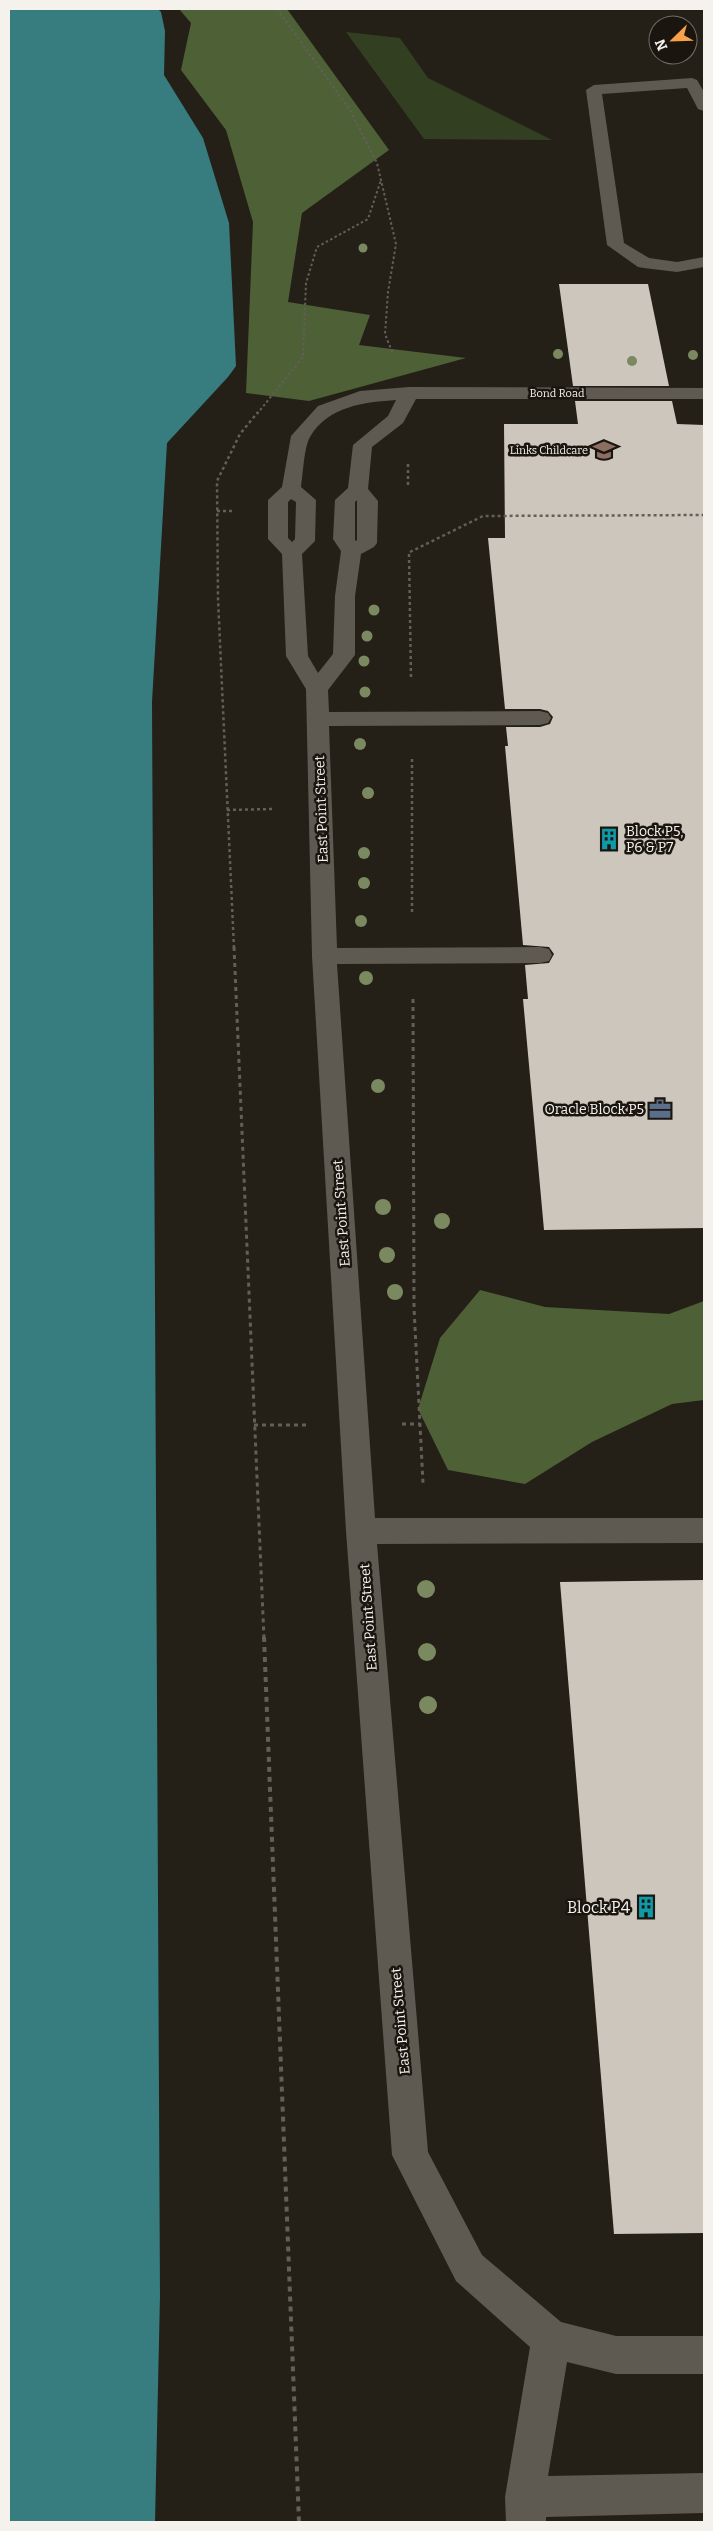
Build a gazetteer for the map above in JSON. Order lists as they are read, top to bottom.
{
  "streets": {
    "street": ["Bond Road", "East Point Street"]
  },
  "places": {
    "school or university": ["Links Childcare"],
    "building": ["Block P5, P6 & P7", "Block P4"],
    "office": ["Oracle Block P5"]
  },
  "north": "bottom left"
}
